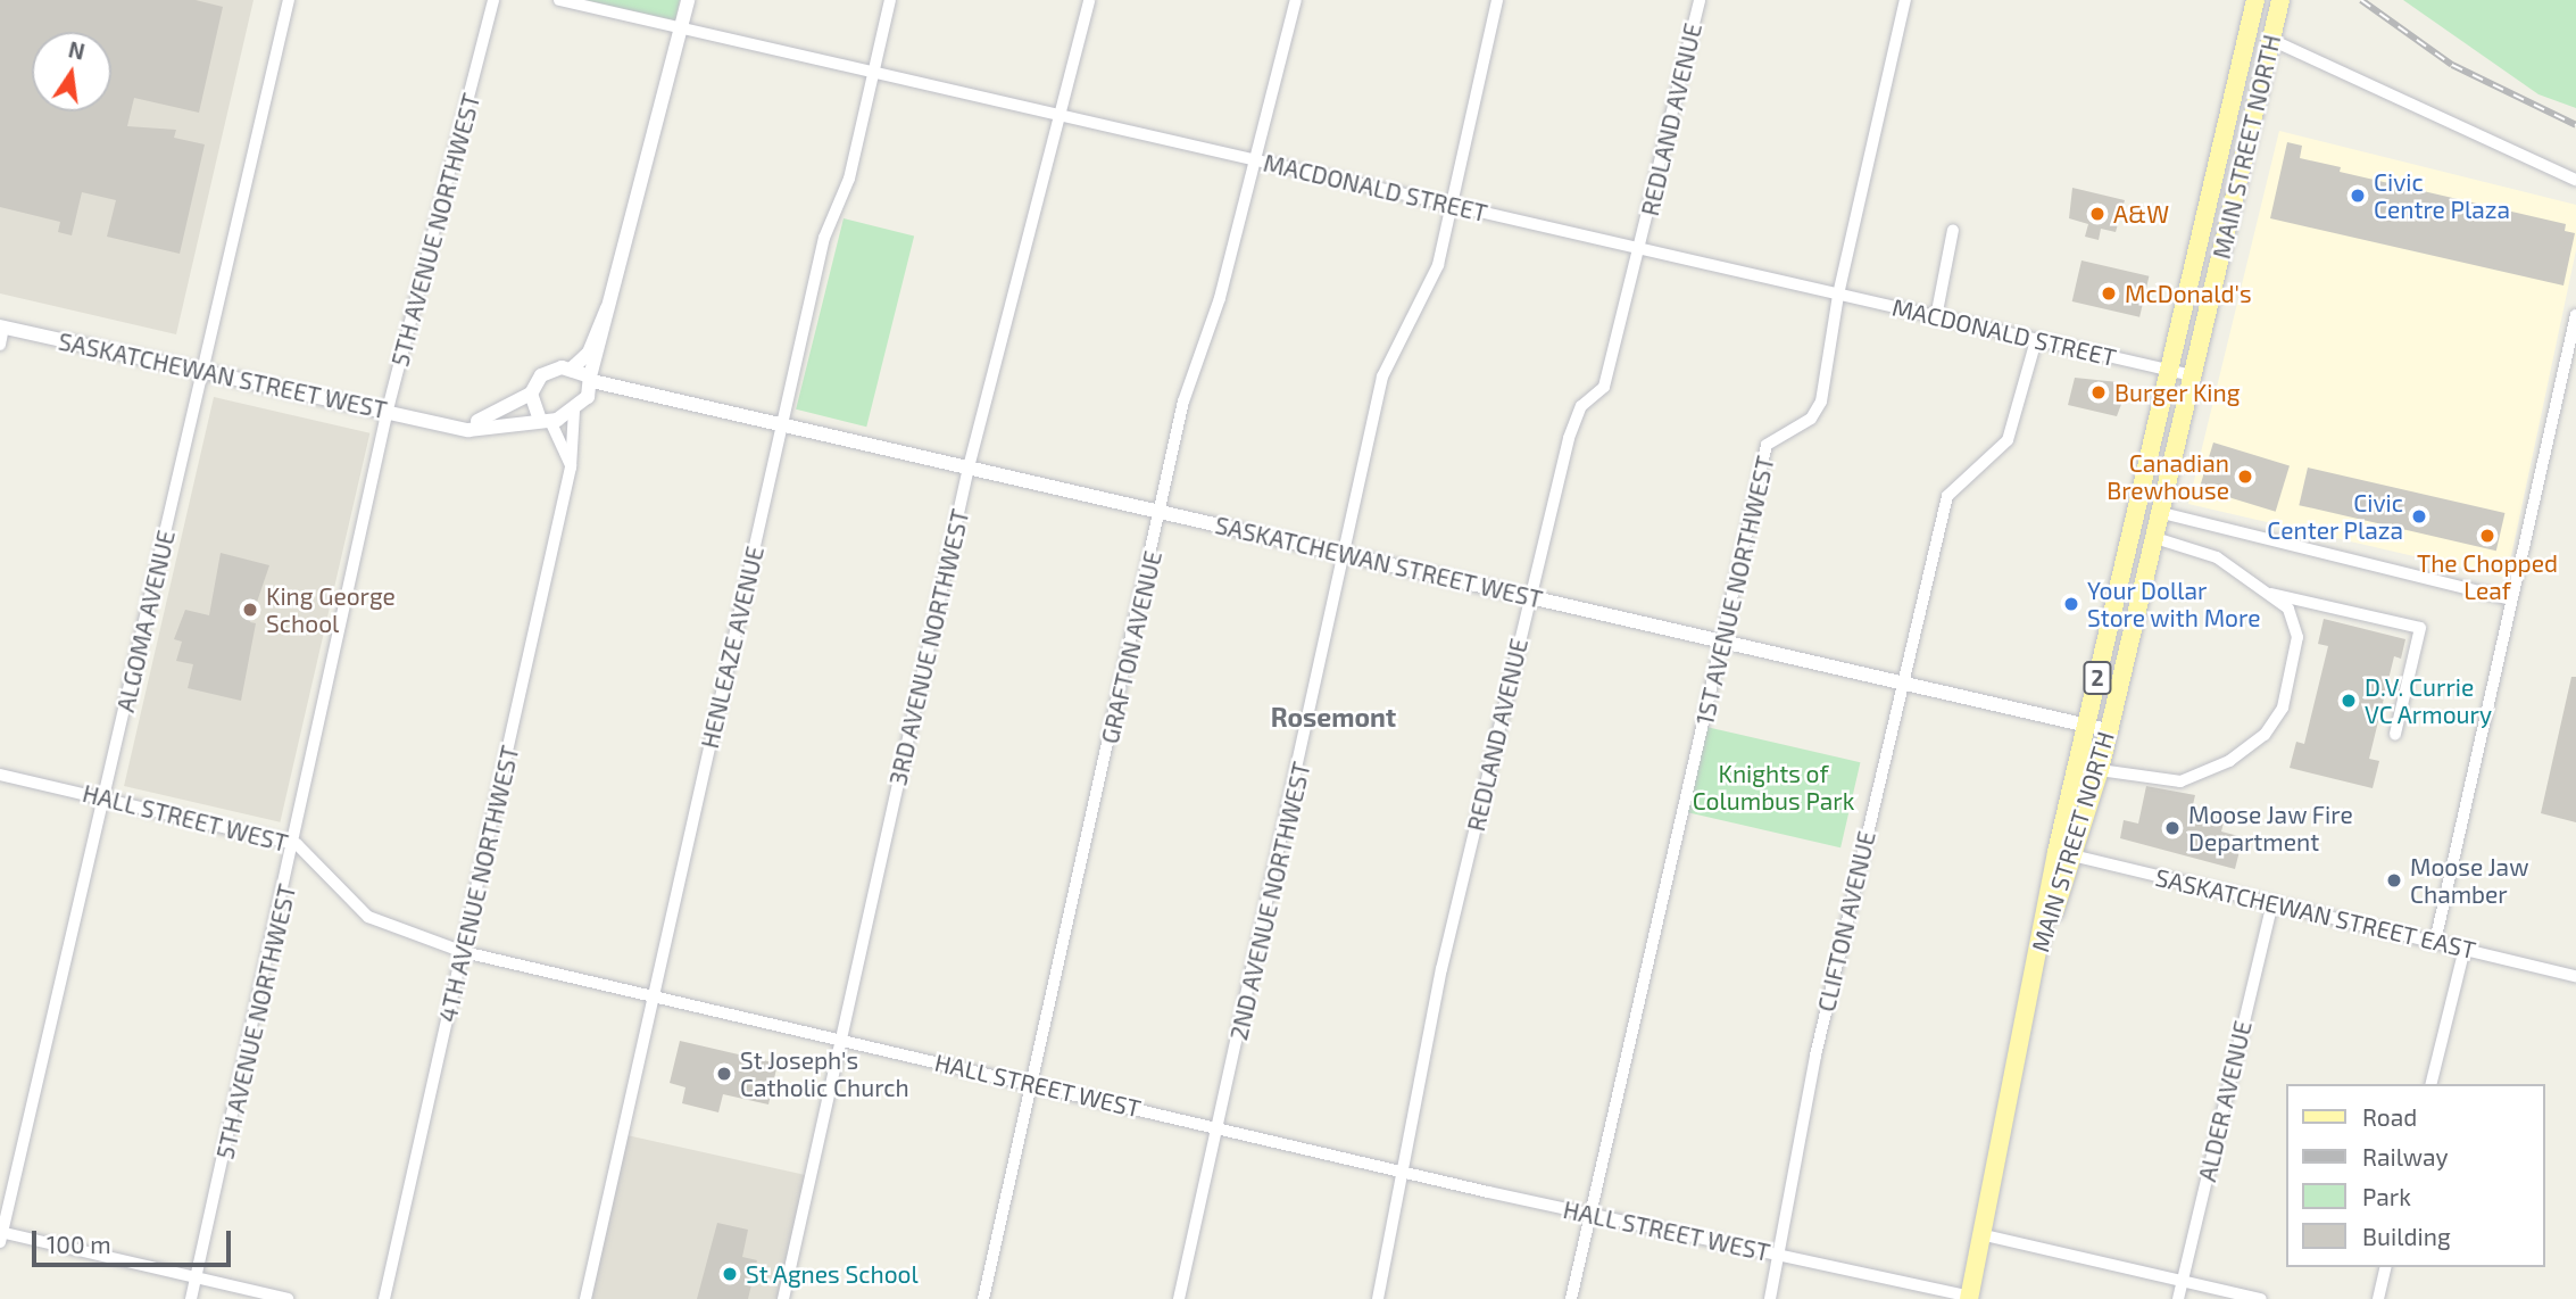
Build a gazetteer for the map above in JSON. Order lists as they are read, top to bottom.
{
  "streets": {
    "main road": ["MAIN STREET NORTH", "2"],
    "street": [
      "REDLAND AVENUE",
      "MACDONALD STREET",
      "5TH AVENUE NORTHWEST",
      "SASKATCHEWAN STREET WEST",
      "1ST AVENUE NORTHWEST",
      "ALGOMA AVENUE",
      "HENLEAZE AVENUE",
      "3RD AVENUE NORTHWEST",
      "GRAFTON AVENUE",
      "HALL STREET WEST",
      "4TH AVENUE NORTHWEST",
      "2ND AVENUE NORTHWEST",
      "SASKATCHEWAN STREET EAST",
      "CLIFTON AVENUE",
      "ALDER AVENUE"
    ]
  },
  "crossings": [
    ["REDLAND AVENUE", "MACDONALD STREET"],
    ["REDLAND AVENUE", "SASKATCHEWAN STREET WEST"],
    ["REDLAND AVENUE", "HALL STREET WEST"],
    ["MAIN STREET NORTH", "MACDONALD STREET"],
    ["MAIN STREET NORTH", "SASKATCHEWAN STREET WEST"],
    ["MAIN STREET NORTH", "HALL STREET WEST"],
    ["MAIN STREET NORTH", "SASKATCHEWAN STREET EAST"],
    ["MACDONALD STREET", "1ST AVENUE NORTHWEST"],
    ["MACDONALD STREET", "HENLEAZE AVENUE"],
    ["MACDONALD STREET", "3RD AVENUE NORTHWEST"],
    ["MACDONALD STREET", "GRAFTON AVENUE"],
    ["MACDONALD STREET", "2ND AVENUE NORTHWEST"],
    ["MACDONALD STREET", "CLIFTON AVENUE"],
    ["5TH AVENUE NORTHWEST", "SASKATCHEWAN STREET WEST"],
    ["5TH AVENUE NORTHWEST", "HALL STREET WEST"],
    ["SASKATCHEWAN STREET WEST", "1ST AVENUE NORTHWEST"],
    ["SASKATCHEWAN STREET WEST", "ALGOMA AVENUE"],
    ["SASKATCHEWAN STREET WEST", "HENLEAZE AVENUE"],
    ["SASKATCHEWAN STREET WEST", "3RD AVENUE NORTHWEST"],
    ["SASKATCHEWAN STREET WEST", "GRAFTON AVENUE"],
    ["SASKATCHEWAN STREET WEST", "4TH AVENUE NORTHWEST"],
    ["SASKATCHEWAN STREET WEST", "2ND AVENUE NORTHWEST"],
    ["SASKATCHEWAN STREET WEST", "CLIFTON AVENUE"],
    ["1ST AVENUE NORTHWEST", "HALL STREET WEST"],
    ["ALGOMA AVENUE", "HALL STREET WEST"],
    ["HENLEAZE AVENUE", "HALL STREET WEST"],
    ["3RD AVENUE NORTHWEST", "HALL STREET WEST"],
    ["GRAFTON AVENUE", "HALL STREET WEST"],
    ["HALL STREET WEST", "4TH AVENUE NORTHWEST"],
    ["HALL STREET WEST", "2ND AVENUE NORTHWEST"],
    ["HALL STREET WEST", "CLIFTON AVENUE"],
    ["SASKATCHEWAN STREET EAST", "ALDER AVENUE"]
  ],
  "districts": ["Rosemont"],
  "parks": ["Knights of Columbus Park"],
  "places": [
    "Civic Centre Plaza",
    "A&W",
    "McDonald's",
    "Burger King",
    "Canadian Brewhouse",
    "Civic Center Plaza",
    "The Chopped Leaf",
    "Your Dollar Store with More",
    "King George School",
    "D.V. Currie VC Armoury",
    "Moose Jaw Fire Department",
    "Moose Jaw Chamber",
    "St Joseph's Catholic Church",
    "St Agnes School"
  ],
  "legend": [
    "Road",
    "Railway",
    "Park",
    "Building"
  ],
  "scale_bar": "100 m",
  "north": "top"
}
